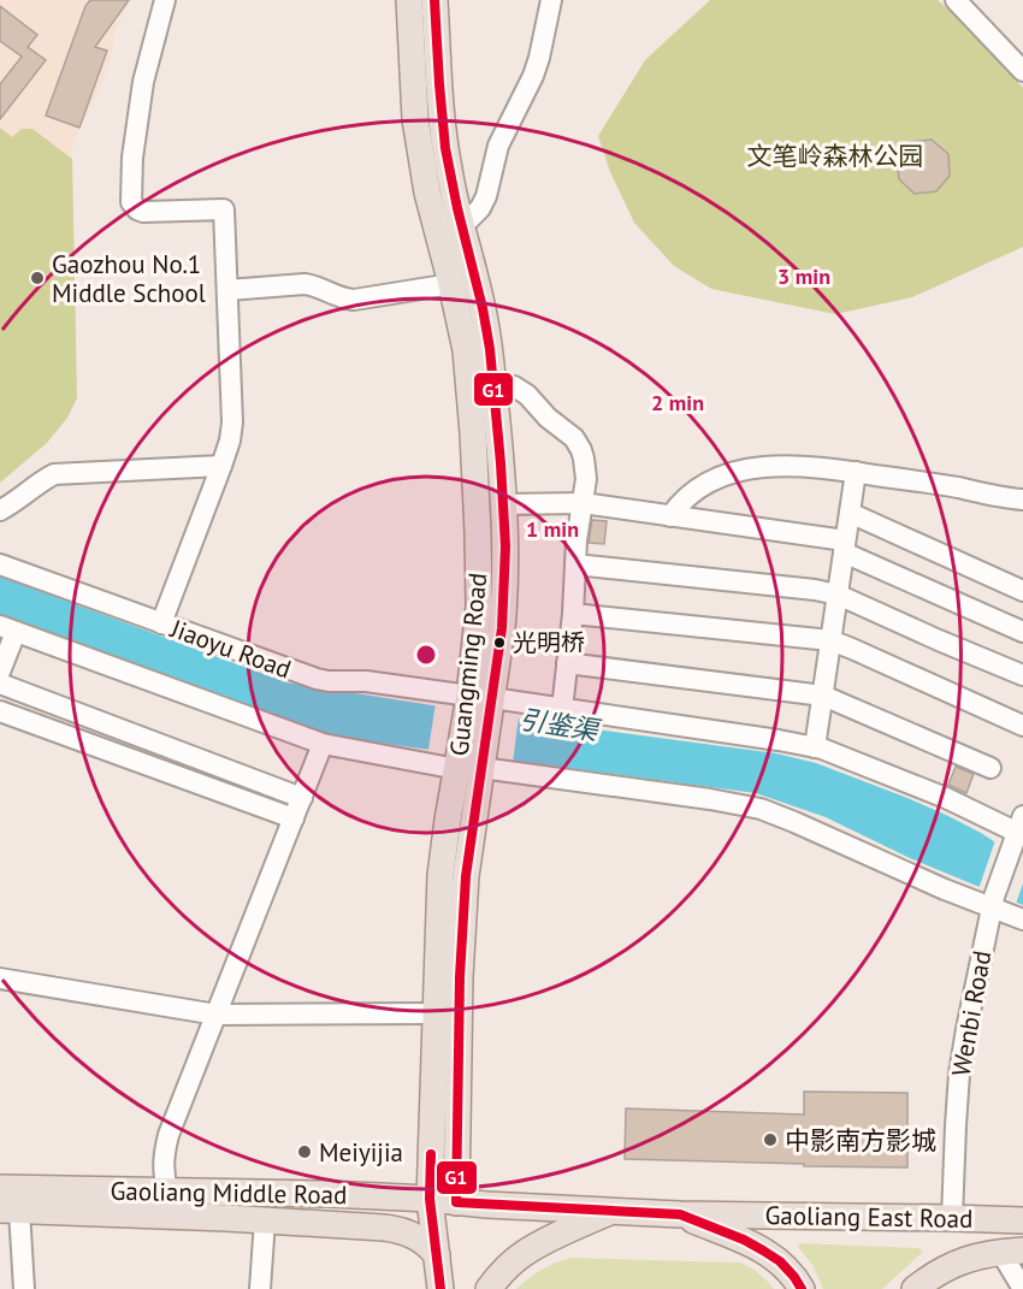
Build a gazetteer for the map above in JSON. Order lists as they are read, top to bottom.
{
  "streets": {
    "main road": ["Guangming Road", "Gaoliang Middle Road", "Gaoliang East Road"],
    "street": ["Jiaoyu Road", "Wenbi Road"]
  },
  "crossings": [
    ["Jiaoyu Road", "Guangming Road"],
    ["Jiaoyu Road", "Wenbi Road"],
    ["Guangming Road", "Gaoliang Middle Road"],
    ["Guangming Road", "Gaoliang East Road"],
    ["Wenbi Road", "Gaoliang East Road"],
    ["Gaoliang Middle Road", "Gaoliang East Road"]
  ],
  "water": ["引鉴渠"],
  "parks": ["文笔岭森林公园"],
  "places": [
    "Gaozhou No.1 Middle School",
    "光明桥",
    "中影南方影城",
    "Meiyijia"
  ],
  "lines": ["transit line G1"],
  "rings": ["3 min", "2 min", "1 min"]
}
